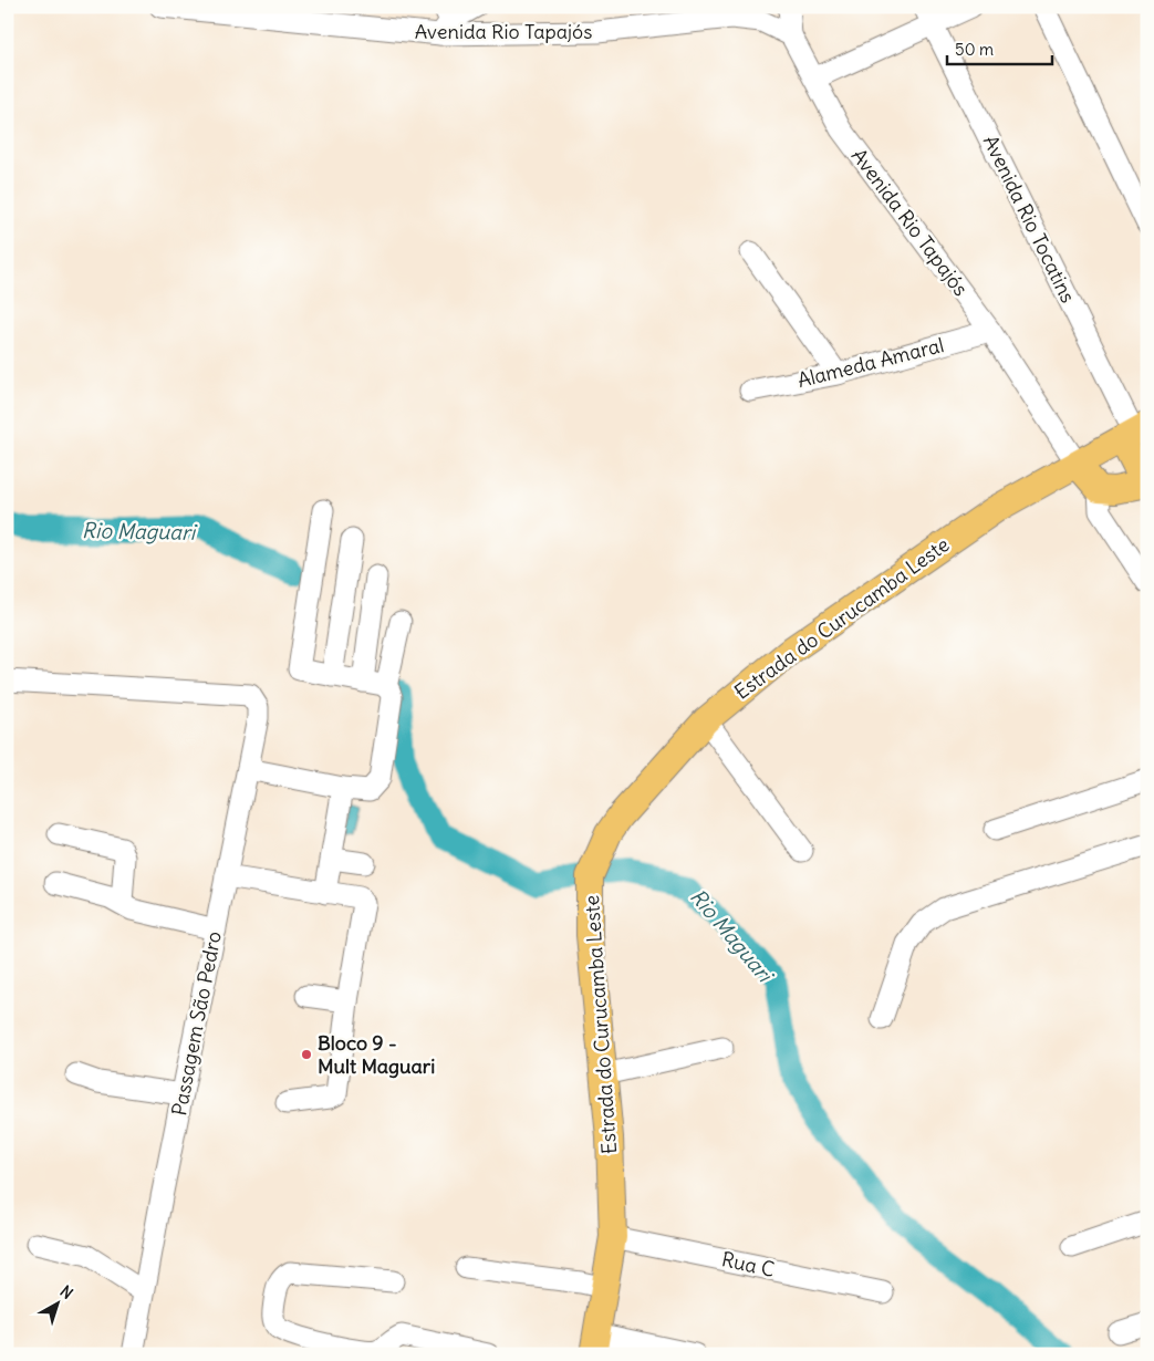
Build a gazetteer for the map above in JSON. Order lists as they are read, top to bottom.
{
  "streets": {
    "main road": ["Estrada do Curucamba Leste"],
    "street": [
      "Avenida Rio Tapajós",
      "Avenida Rio Tocatins",
      "Alameda Amaral",
      "Passagem São Pedro",
      "Rua C"
    ]
  },
  "crossings": [
    ["Avenida Rio Tapajós", "Alameda Amaral"],
    ["Avenida Rio Tapajós", "Estrada do Curucamba Leste"],
    ["Avenida Rio Tocatins", "Estrada do Curucamba Leste"],
    ["Estrada do Curucamba Leste", "Rua C"]
  ],
  "water": ["Rio Maguari"],
  "places": ["Bloco 9 - Mult Maguari"],
  "scale_bar": "50 m",
  "north": "top right"
}
